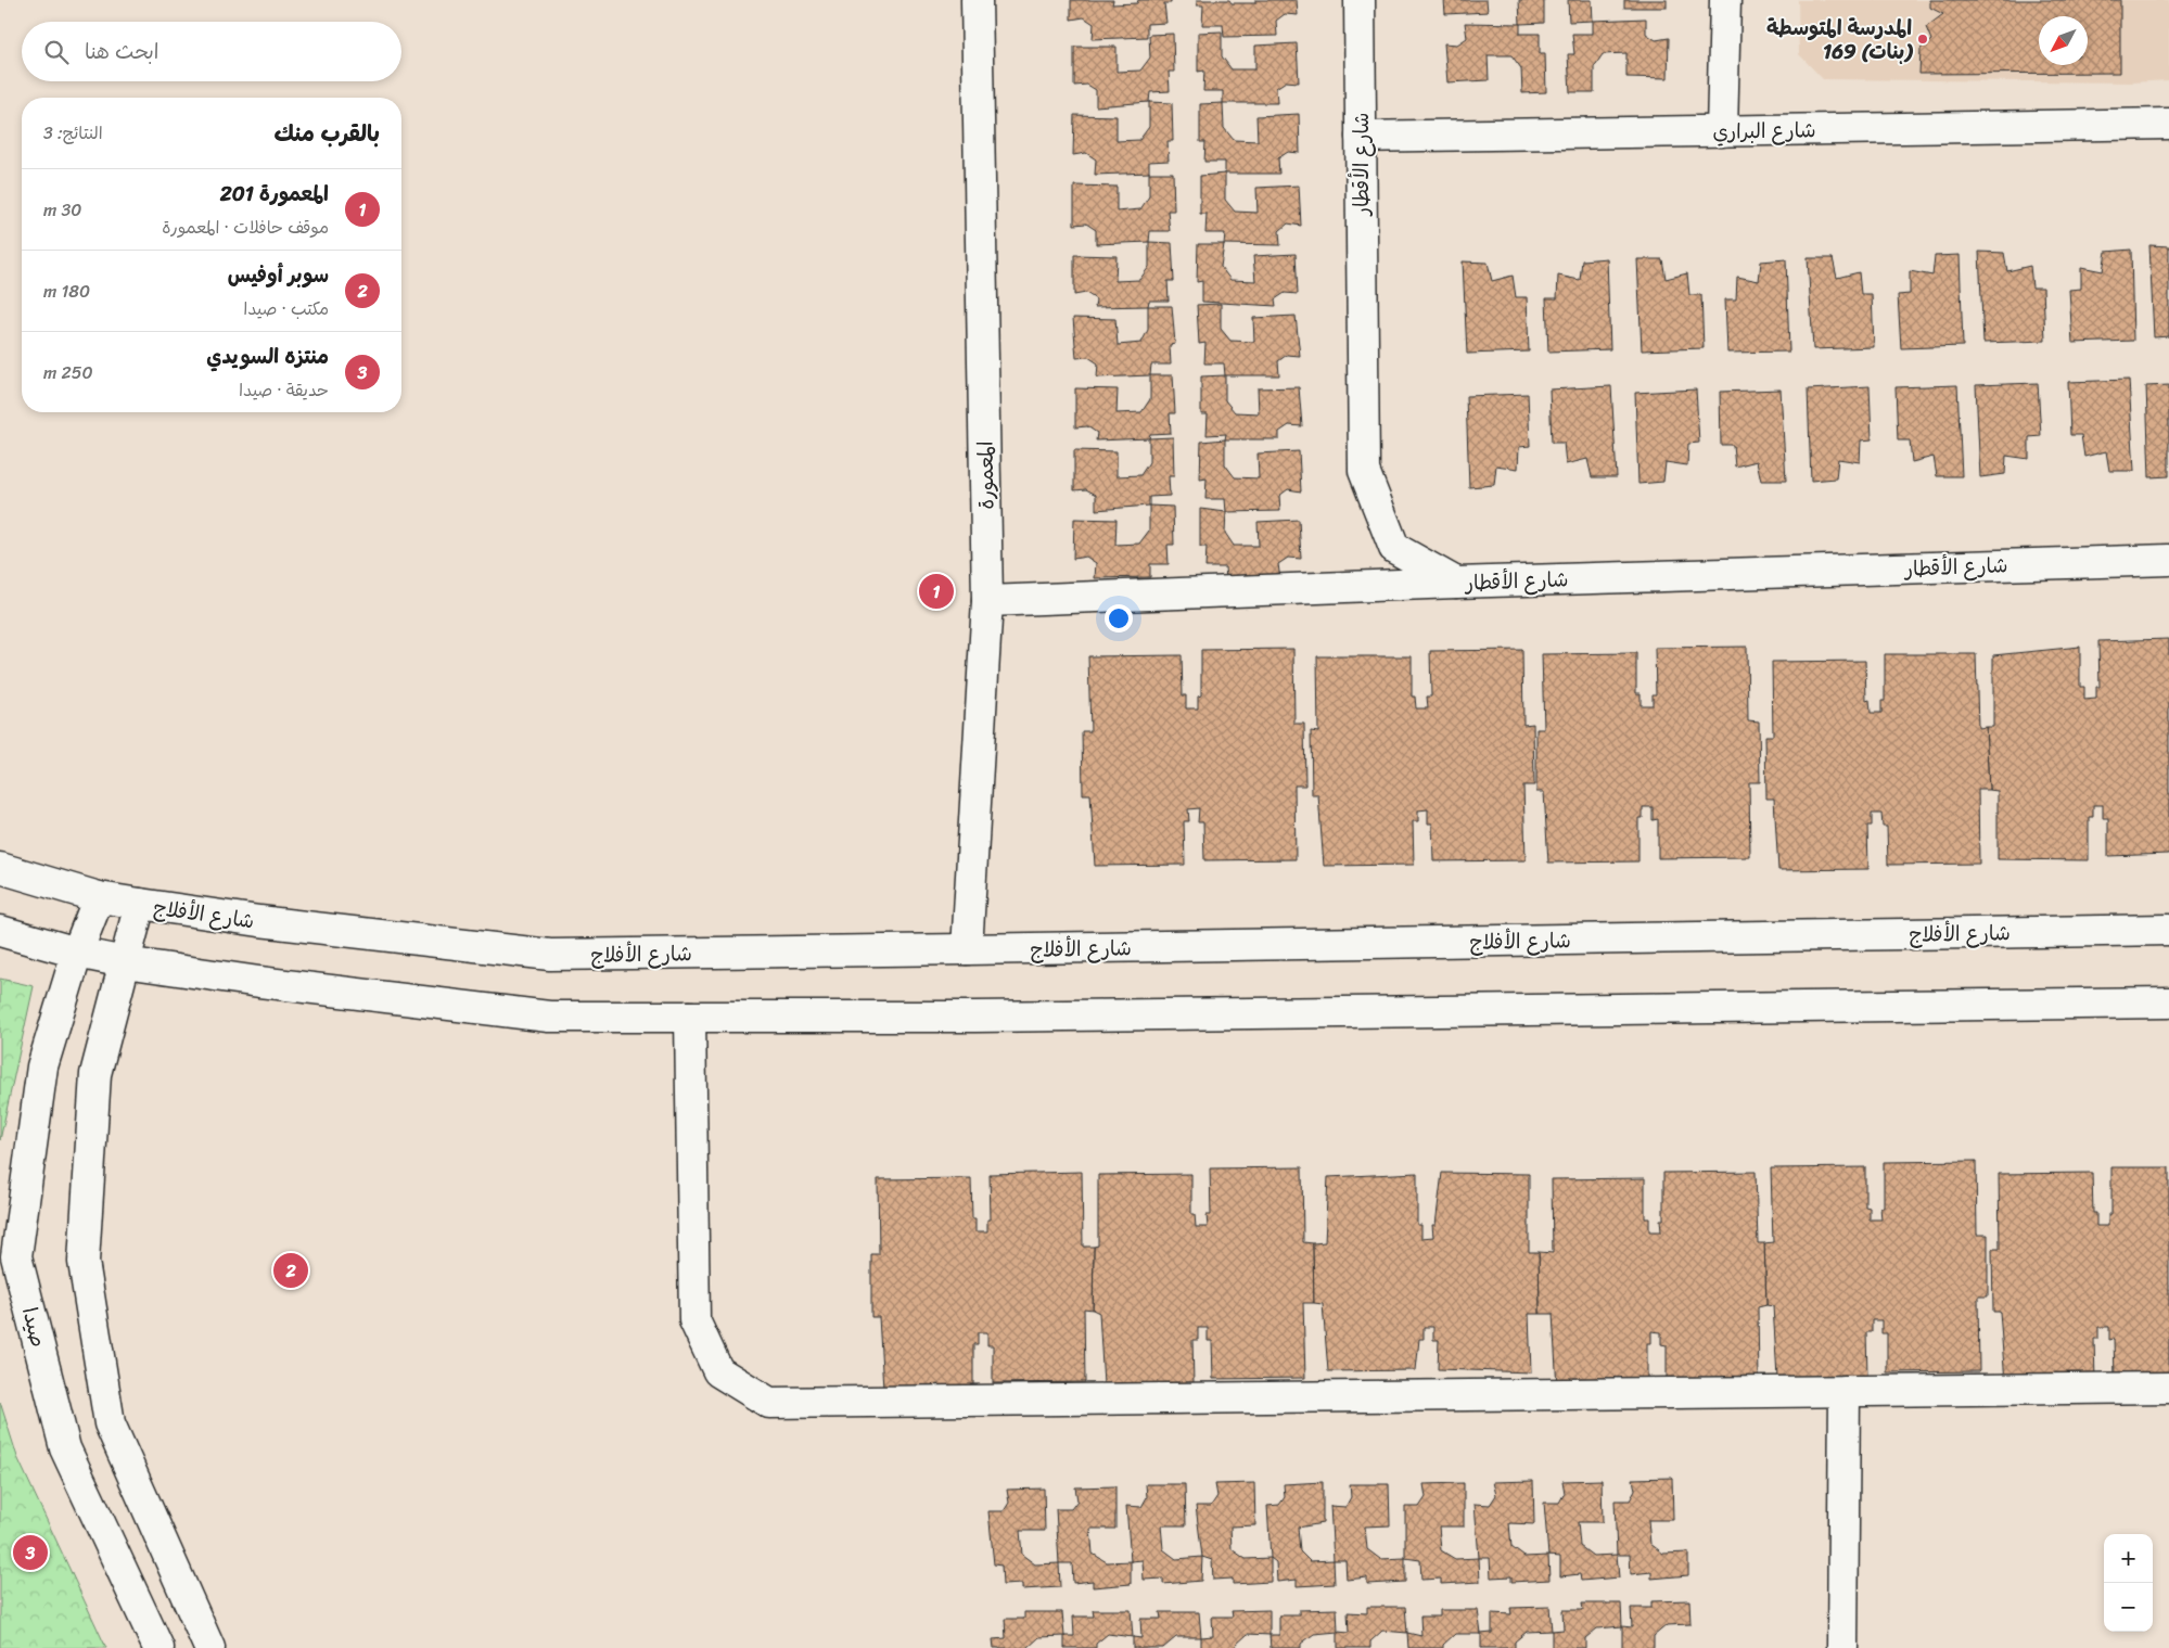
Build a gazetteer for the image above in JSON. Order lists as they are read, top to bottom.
{
  "streets": {
    "street": [
      "شارع البراري",
      "شارع الأقطار",
      "المعمورة",
      "شارع الأفلاج",
      "صيدا"
    ]
  },
  "crossings": [
    ["شارع البراري", "شارع الأقطار"],
    ["المعمورة", "شارع الأفلاج"],
    ["شارع الأفلاج", "صيدا"]
  ],
  "places": ["المدرسة المتوسطة 169 (بنات)"],
  "north": "bottom left",
  "page": {
    "search": "ابحث هنا",
    "heading": ["بالقرب منك", "النتائج: 3"],
    "list": [
      {
        "mark": "1",
        "name": "المعمورة 201",
        "note": "موقف حافلات · المعمورة",
        "value": "30 m"
      },
      {
        "mark": "2",
        "name": "سوبر أوفيس",
        "note": "مكتب · صيدا",
        "value": "180 m"
      },
      {
        "mark": "3",
        "name": "منتزه السويدي",
        "note": "حديقة · صيدا",
        "value": "250 m"
      }
    ],
    "pins": ["1", "2", "3"],
    "map_buttons": ["+", "−"]
  }
}
